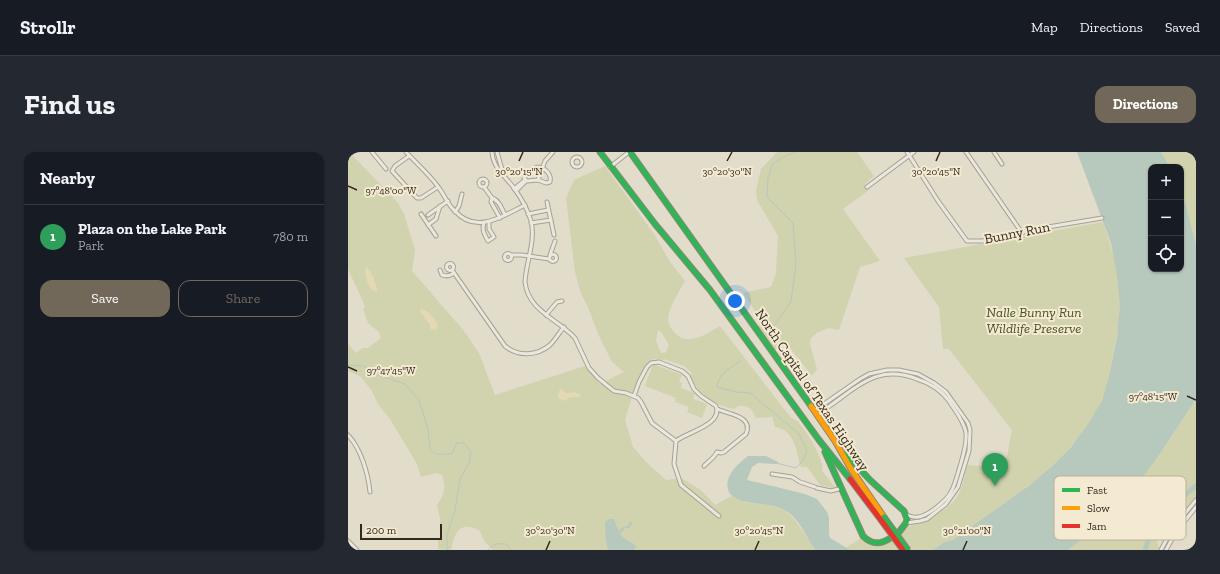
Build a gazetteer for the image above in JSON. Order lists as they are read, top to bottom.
{
  "streets": {
    "highway": ["North Capital of Texas Highway"],
    "street": ["Bunny Run"]
  },
  "parks": ["Nalle Bunny Run Wildlife Preserve"],
  "legend": ["Fast", "Slow", "Jam"],
  "scale_bar": "200 m",
  "page": {
    "header": "Strollr",
    "nav": ["Map", "Directions", "Saved"],
    "buttons": [
      "Directions",
      ["Save", "Share"]
    ],
    "title": "Find us",
    "heading": "Nearby",
    "map_buttons": ["+", "−"],
    "list": [
      {
        "mark": "1",
        "name": "Plaza on the Lake Park",
        "note": "Park",
        "value": "780 m"
      }
    ],
    "pins": "1",
    "scale": "200 m"
  },
  "coordinates": [
    "30°20'15\"N",
    "30°20'30\"N",
    "30°20'45\"N",
    "97°48'00\"W",
    "97°47'45\"W",
    "97°48'15\"W",
    "30°21'00\"N"
  ]
}
